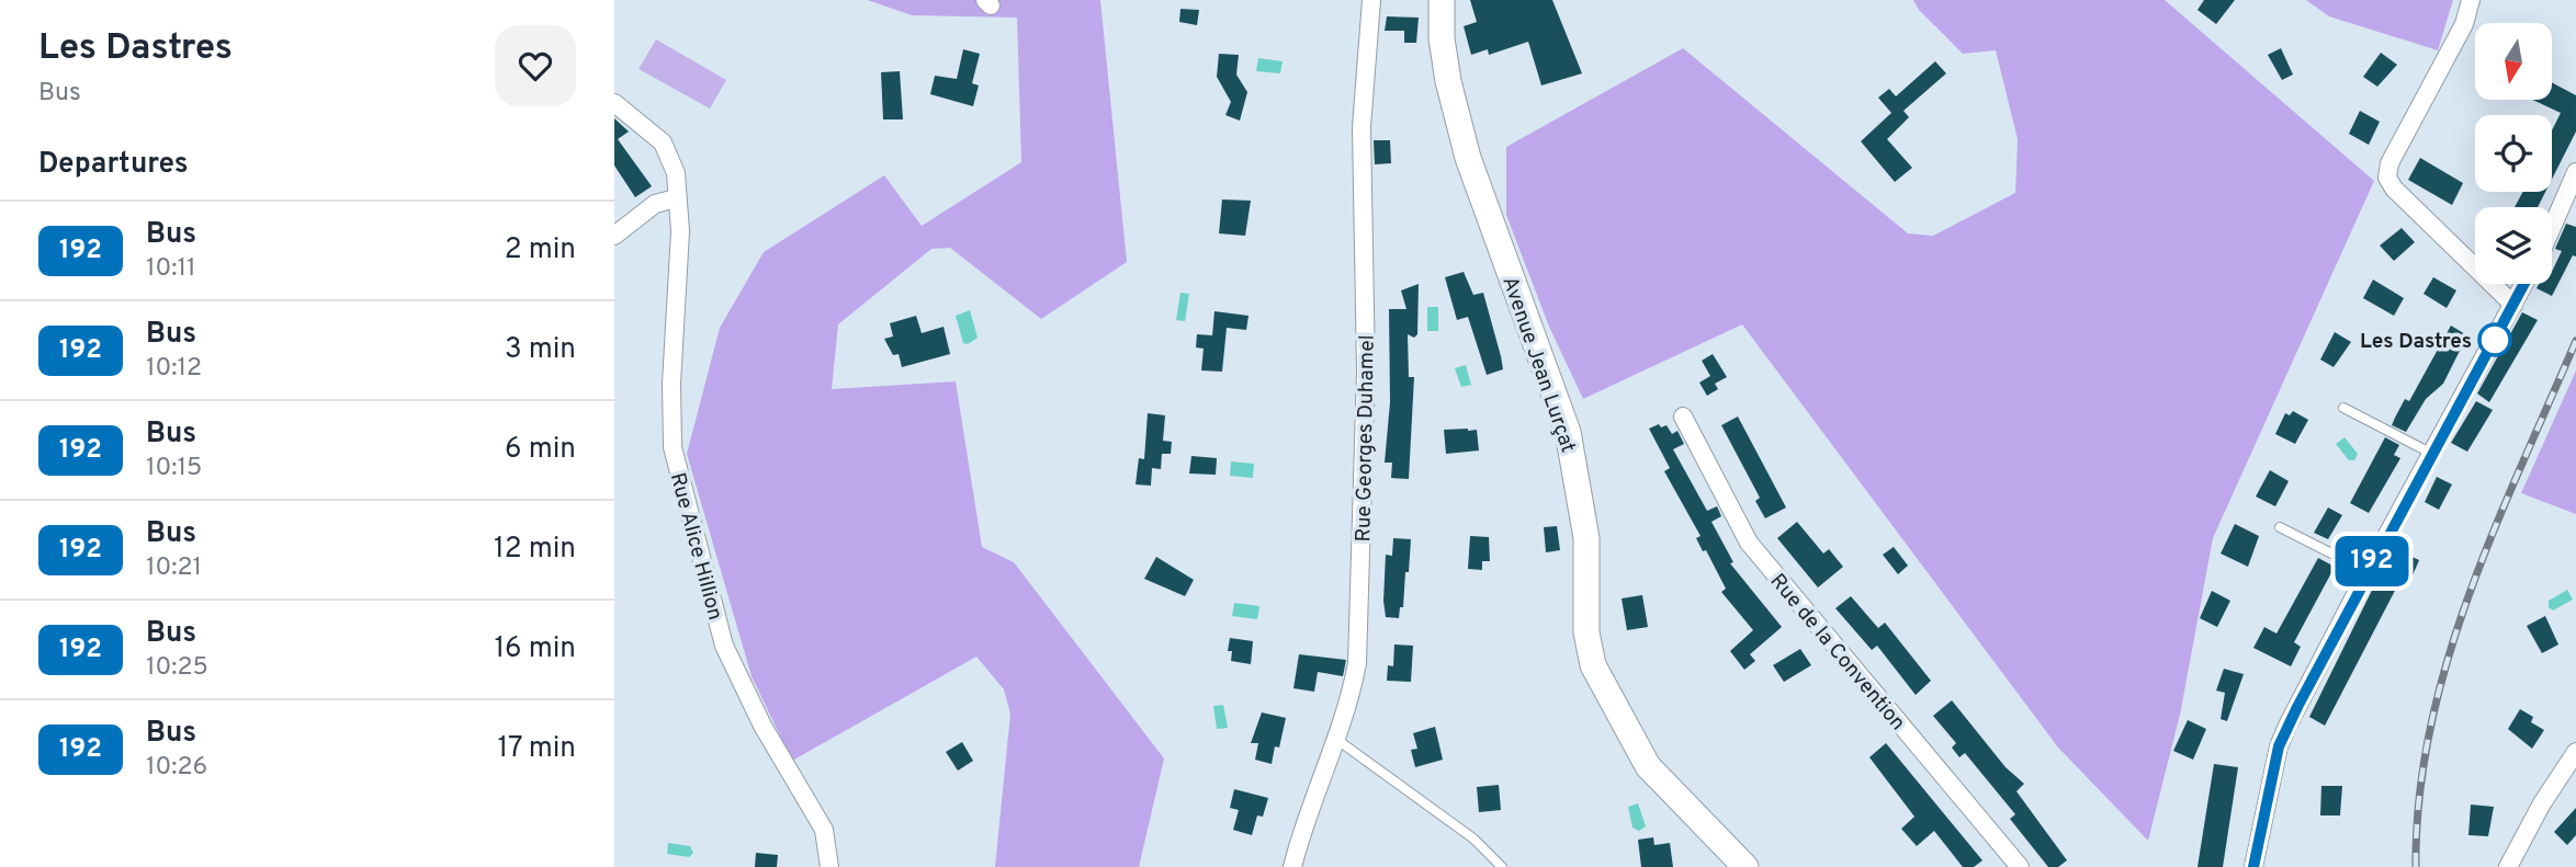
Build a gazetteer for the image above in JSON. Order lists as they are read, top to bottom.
{
  "streets": {
    "main road": ["Avenue Jean Lurçat"],
    "street": ["Rue Georges Duhamel", "Rue Alice Hillion", "Rue de la Convention"]
  },
  "places": ["Les Dastres"],
  "lines": ["bus line 192"],
  "north": "bottom",
  "page": {
    "heading": [
      ["Les Dastres", "Bus"],
      "Departures"
    ],
    "on_map": "192",
    "list": [
      {
        "mark": "192",
        "name": "Bus",
        "note": "10:11",
        "value": "2 min"
      },
      {
        "mark": "192",
        "name": "Bus",
        "note": "10:12",
        "value": "3 min"
      },
      {
        "mark": "192",
        "name": "Bus",
        "note": "10:15",
        "value": "6 min"
      },
      {
        "mark": "192",
        "name": "Bus",
        "note": "10:21",
        "value": "12 min"
      },
      {
        "mark": "192",
        "name": "Bus",
        "note": "10:25",
        "value": "16 min"
      },
      {
        "mark": "192",
        "name": "Bus",
        "note": "10:26",
        "value": "17 min"
      }
    ]
  }
}
